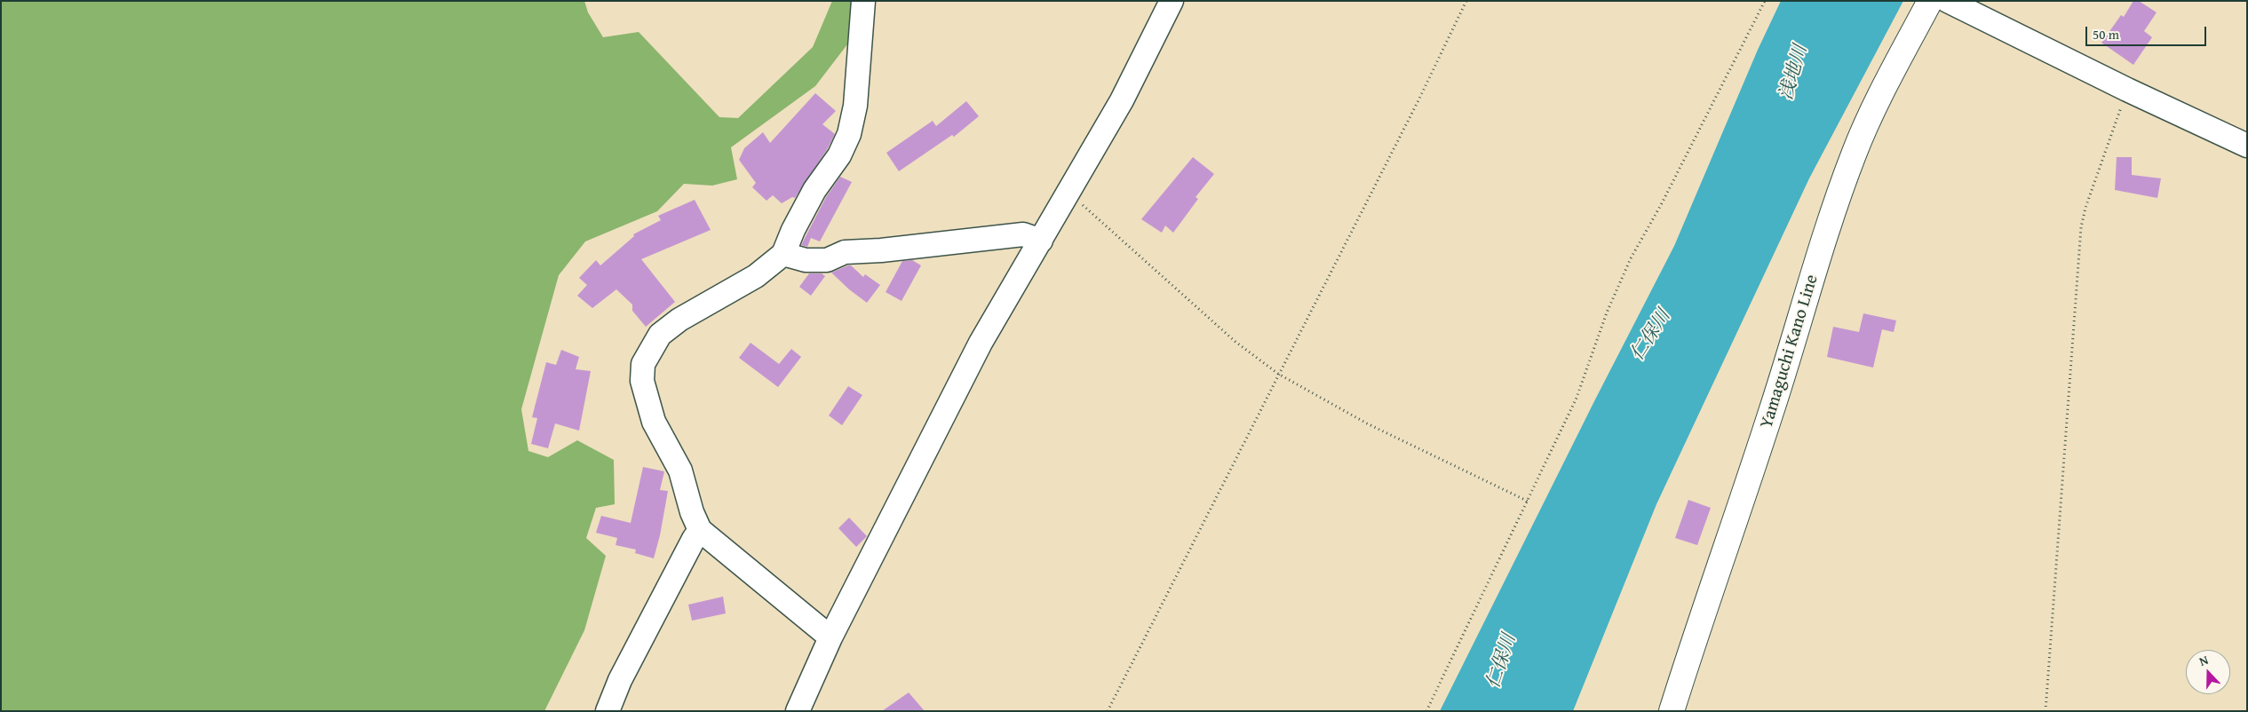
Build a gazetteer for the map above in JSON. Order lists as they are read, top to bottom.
{
  "streets": {
    "main road": ["Yamaguchi Kano Line"]
  },
  "water": ["浅地川", "仁保川"],
  "scale_bar": "50 m",
  "north": "top"
}
